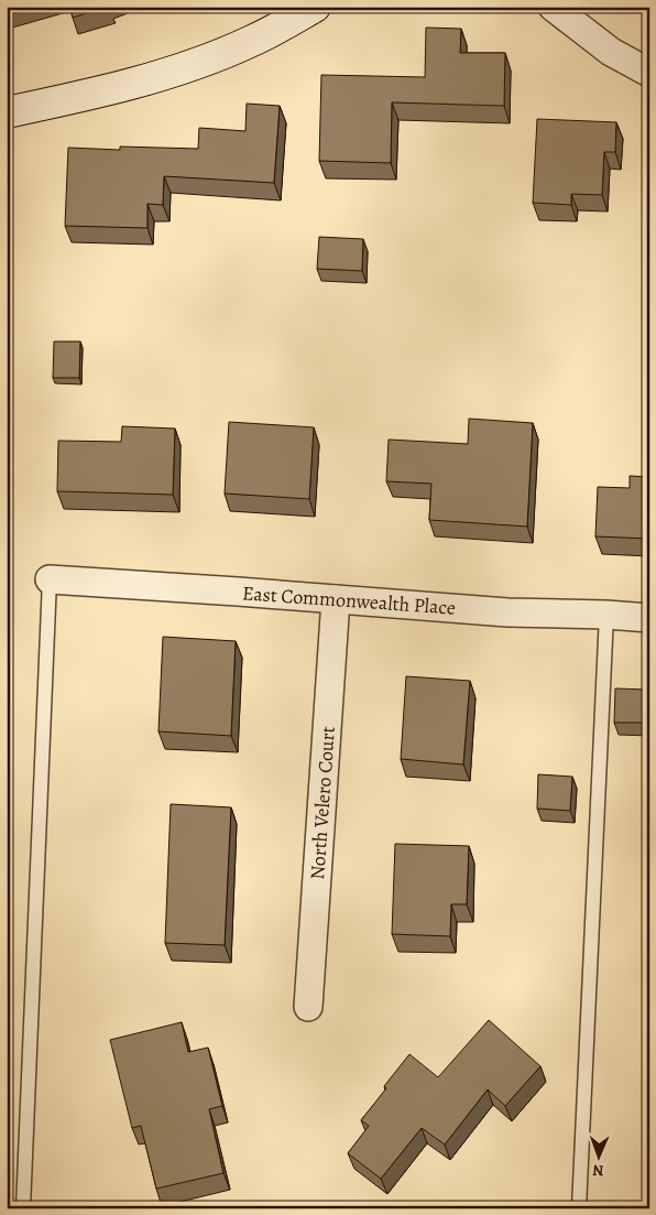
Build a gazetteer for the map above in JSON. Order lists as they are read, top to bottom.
{
  "streets": {
    "street": ["East Commonwealth Place", "North Velero Court"]
  },
  "crossings": [
    ["East Commonwealth Place", "North Velero Court"]
  ],
  "north": "bottom"
}
